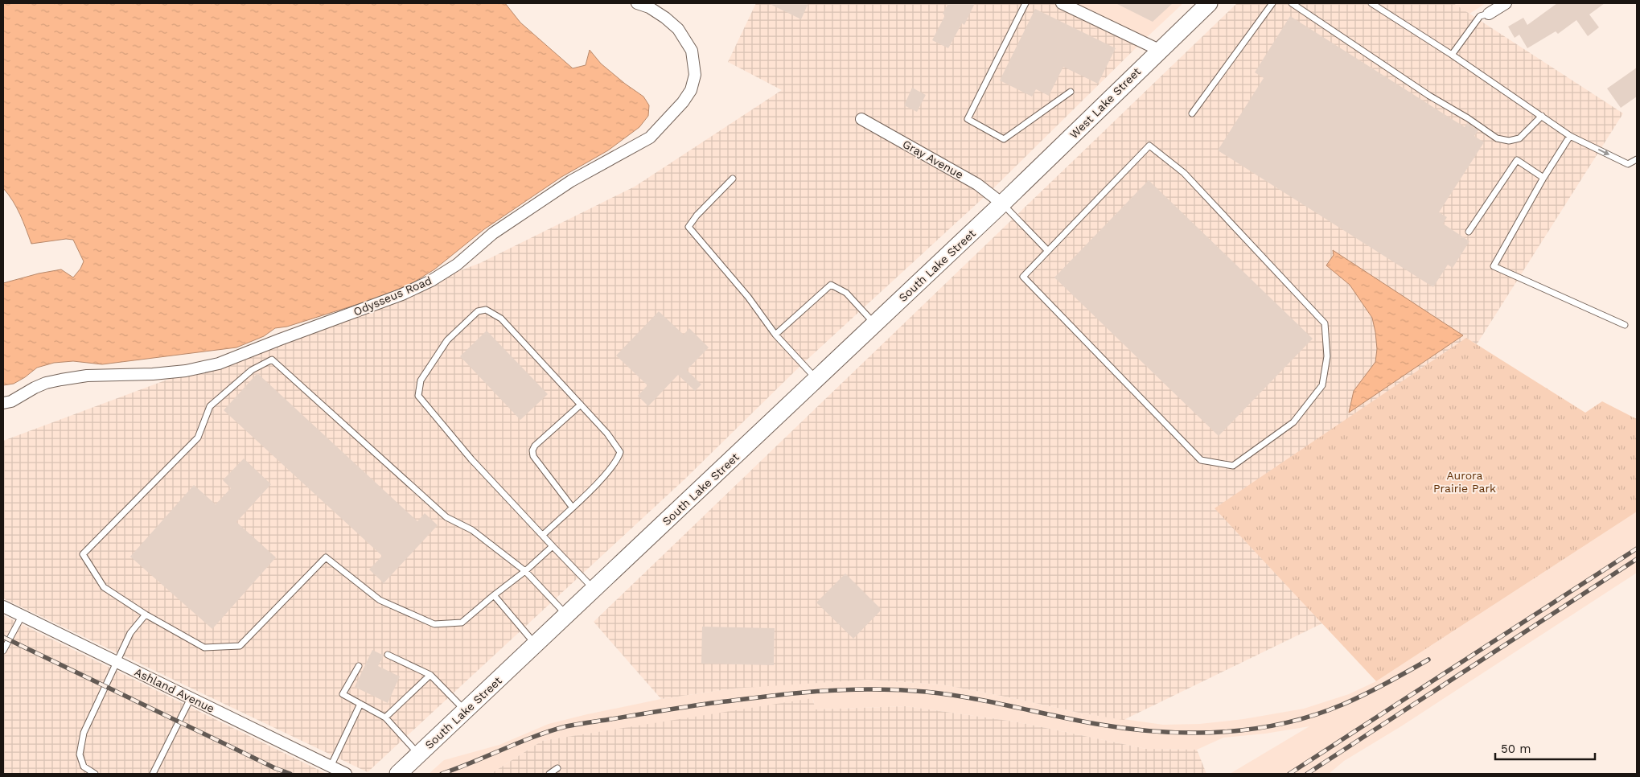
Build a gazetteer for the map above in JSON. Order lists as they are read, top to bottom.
{
  "streets": {
    "main road": ["West Lake Street", "South Lake Street"],
    "street": ["Gray Avenue", "Odysseus Road", "Ashland Avenue"]
  },
  "crossings": [
    ["West Lake Street", "Gray Avenue"],
    ["West Lake Street", "South Lake Street"],
    ["Gray Avenue", "South Lake Street"]
  ],
  "parks": ["Aurora Prairie Park"],
  "scale_bar": "50 m"
}
